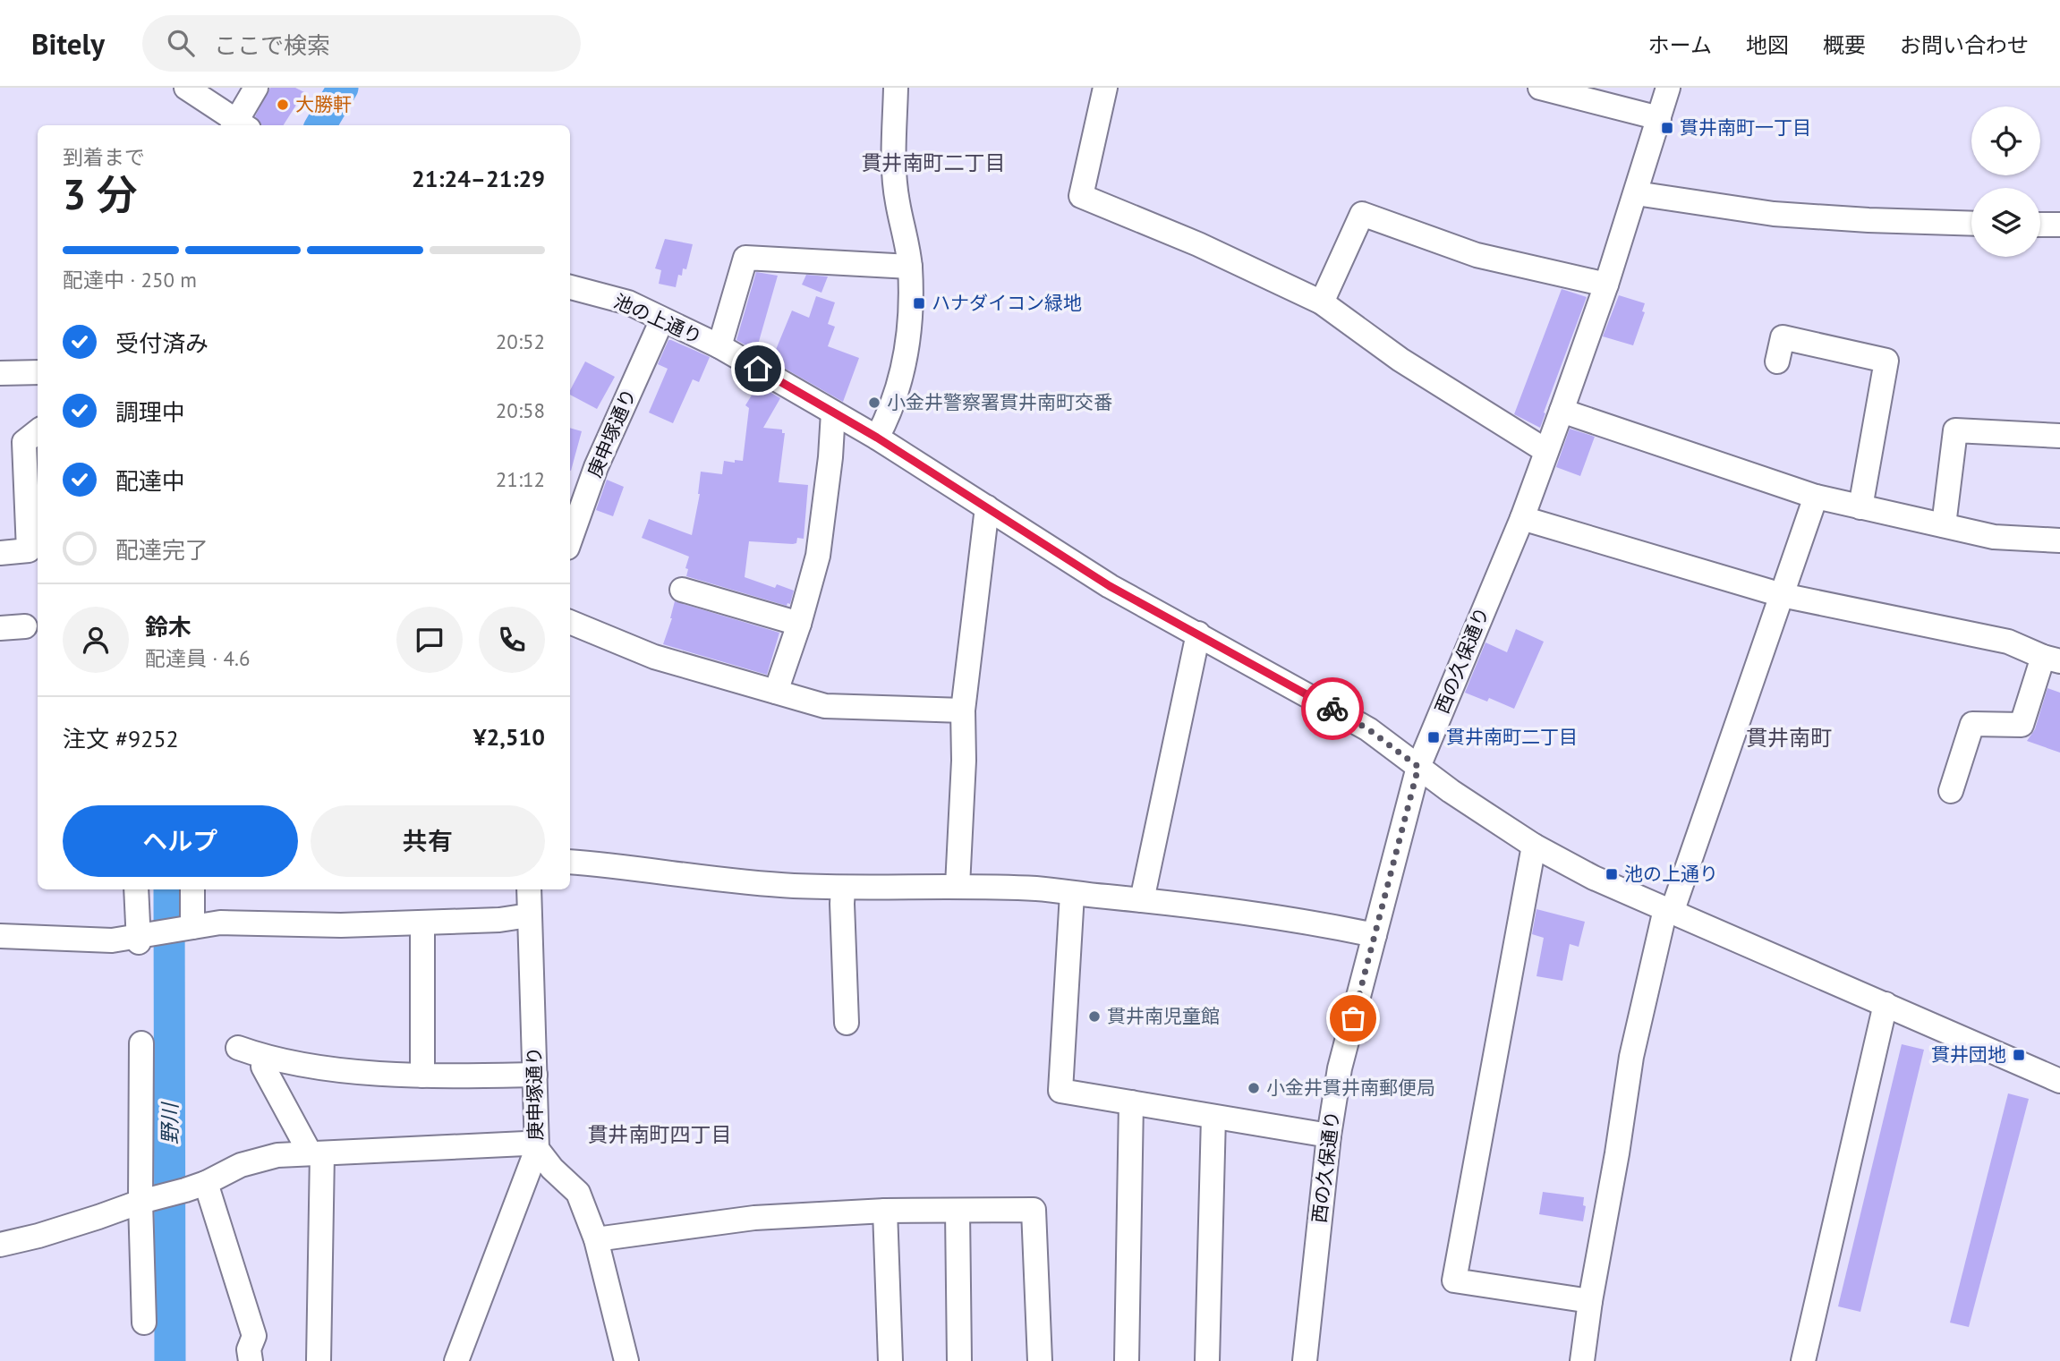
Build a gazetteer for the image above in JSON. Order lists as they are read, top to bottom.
{
  "streets": {
    "street": ["池の上通り", "庚申塚通り", "西の久保通り"]
  },
  "crossings": [
    ["池の上通り", "庚申塚通り"],
    ["池の上通り", "西の久保通り"]
  ],
  "districts": ["貫井南町二丁目", "貫井南町", "貫井南町四丁目"],
  "water": ["野川"],
  "places": {
    "other": [
      "大勝軒",
      "小金井警察署貫井南町交番",
      "貫井南児童館",
      "小金井貫井南郵便局"
    ],
    "transit": [
      "貫井南町一丁目",
      "ハナダイコン緑地",
      "貫井南町二丁目",
      "池の上通り",
      "貫井団地"
    ]
  },
  "page": {
    "header": "Bitely",
    "search": "ここで検索",
    "nav": [
      "ホーム",
      "地図",
      "概要",
      "お問い合わせ"
    ],
    "heading": ["3 分", "到着まで", "21:24–21:29"],
    "panel": [
      "鈴木",
      "配達員 · 4.6",
      "注文 #9252",
      "¥2,510"
    ],
    "bar": "配達中 · 250 m",
    "list": [
      ["受付済み", "20:52"],
      ["調理中", "20:58"],
      ["配達中", "21:12"],
      "配達完了"
    ],
    "buttons": ["ヘルプ", "共有"]
  }
}
